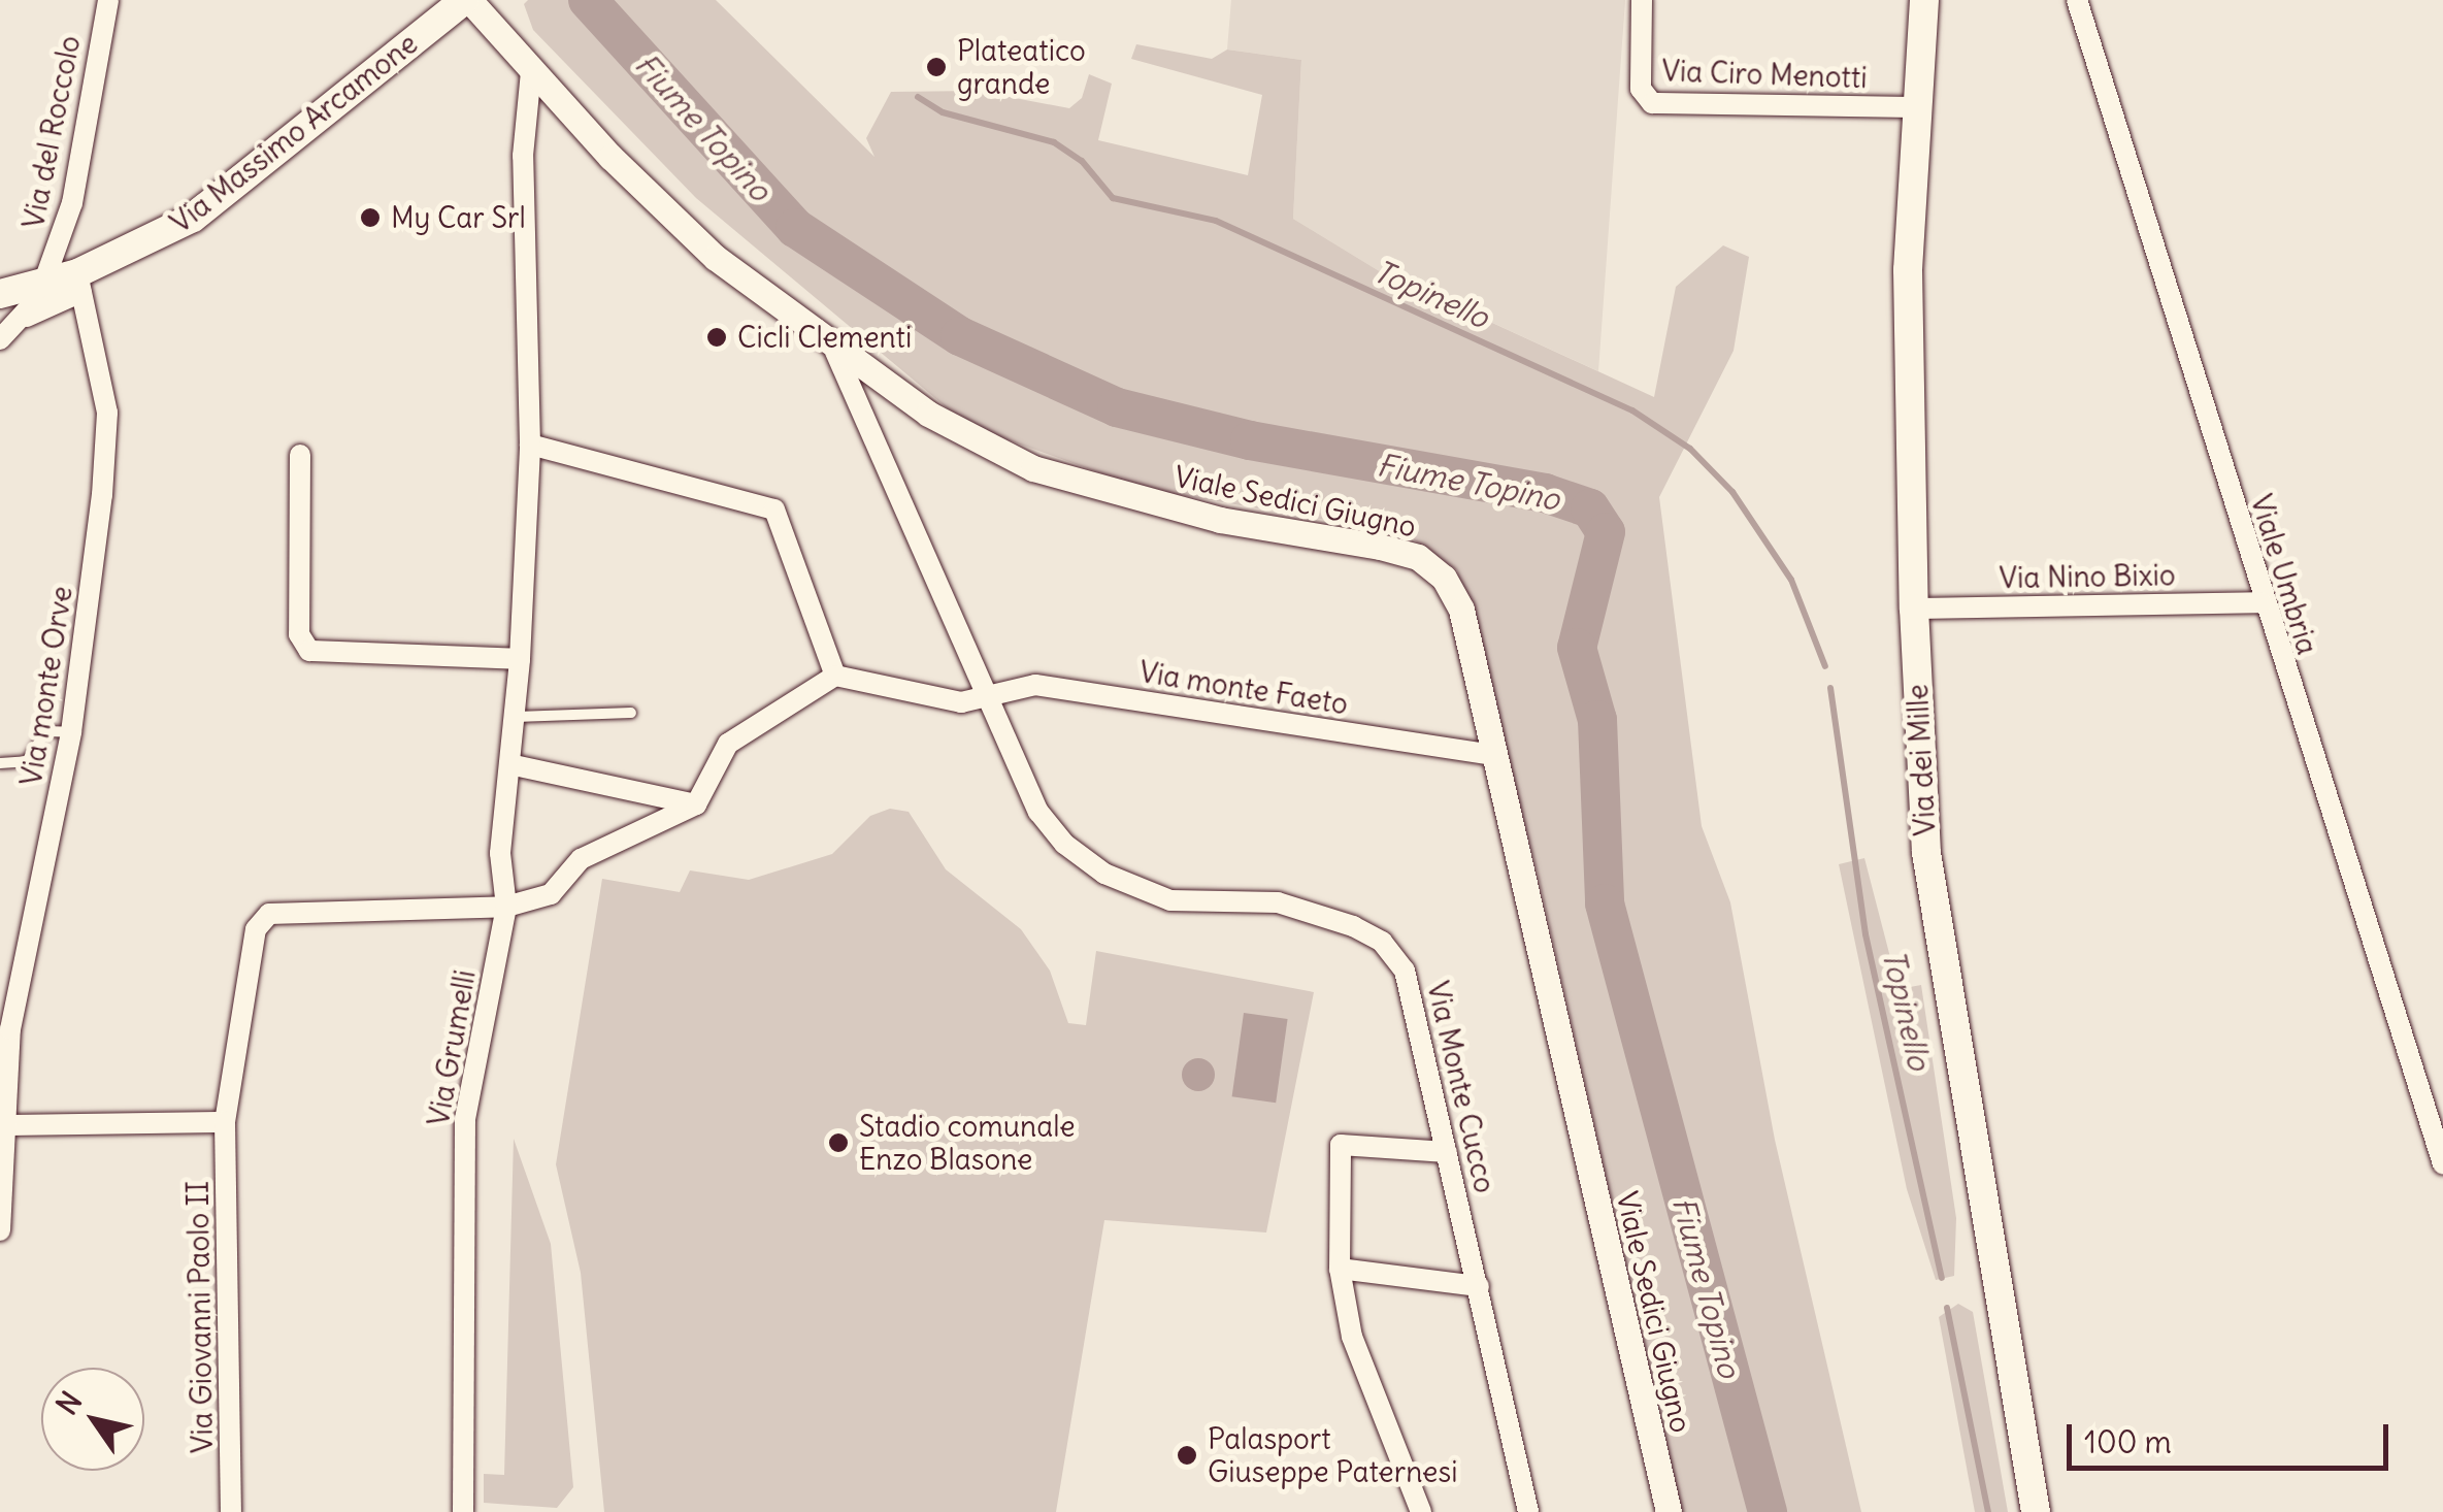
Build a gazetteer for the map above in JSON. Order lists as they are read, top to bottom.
{
  "streets": {
    "main road": ["Via Massimo Arcamone", "Via dei Mille"],
    "street": [
      "Via Ciro Menotti",
      "Via del Roccolo",
      "Viale Sedici Giugno",
      "Viale Umbria",
      "Via Nino Bixio",
      "Via monte Orve",
      "Via monte Faeto",
      "Via Grumelli",
      "Via Monte Cucco",
      "Via Giovanni Paolo II"
    ]
  },
  "crossings": [
    ["Via Ciro Menotti", "Via dei Mille"],
    ["Via del Roccolo", "Via Massimo Arcamone"],
    ["Via Massimo Arcamone", "Viale Sedici Giugno"],
    ["Via Massimo Arcamone", "Via monte Orve"],
    ["Viale Sedici Giugno", "Via monte Faeto"],
    ["Viale Sedici Giugno", "Via Grumelli"],
    ["Viale Sedici Giugno", "Via Monte Cucco"],
    ["Viale Umbria", "Via Nino Bixio"],
    ["Via Nino Bixio", "Via dei Mille"],
    ["Via monte Faeto", "Via Monte Cucco"],
    ["Via Grumelli", "Via Giovanni Paolo II"]
  ],
  "water": ["Fiume Topino", "Topinello"],
  "places": [
    "Plateatico grande",
    "My Car Srl",
    "Cicli Clementi",
    "Stadio comunale Enzo Blasone",
    "Palasport Giuseppe Paternesi"
  ],
  "scale_bar": "100 m",
  "north": "top left"
}
